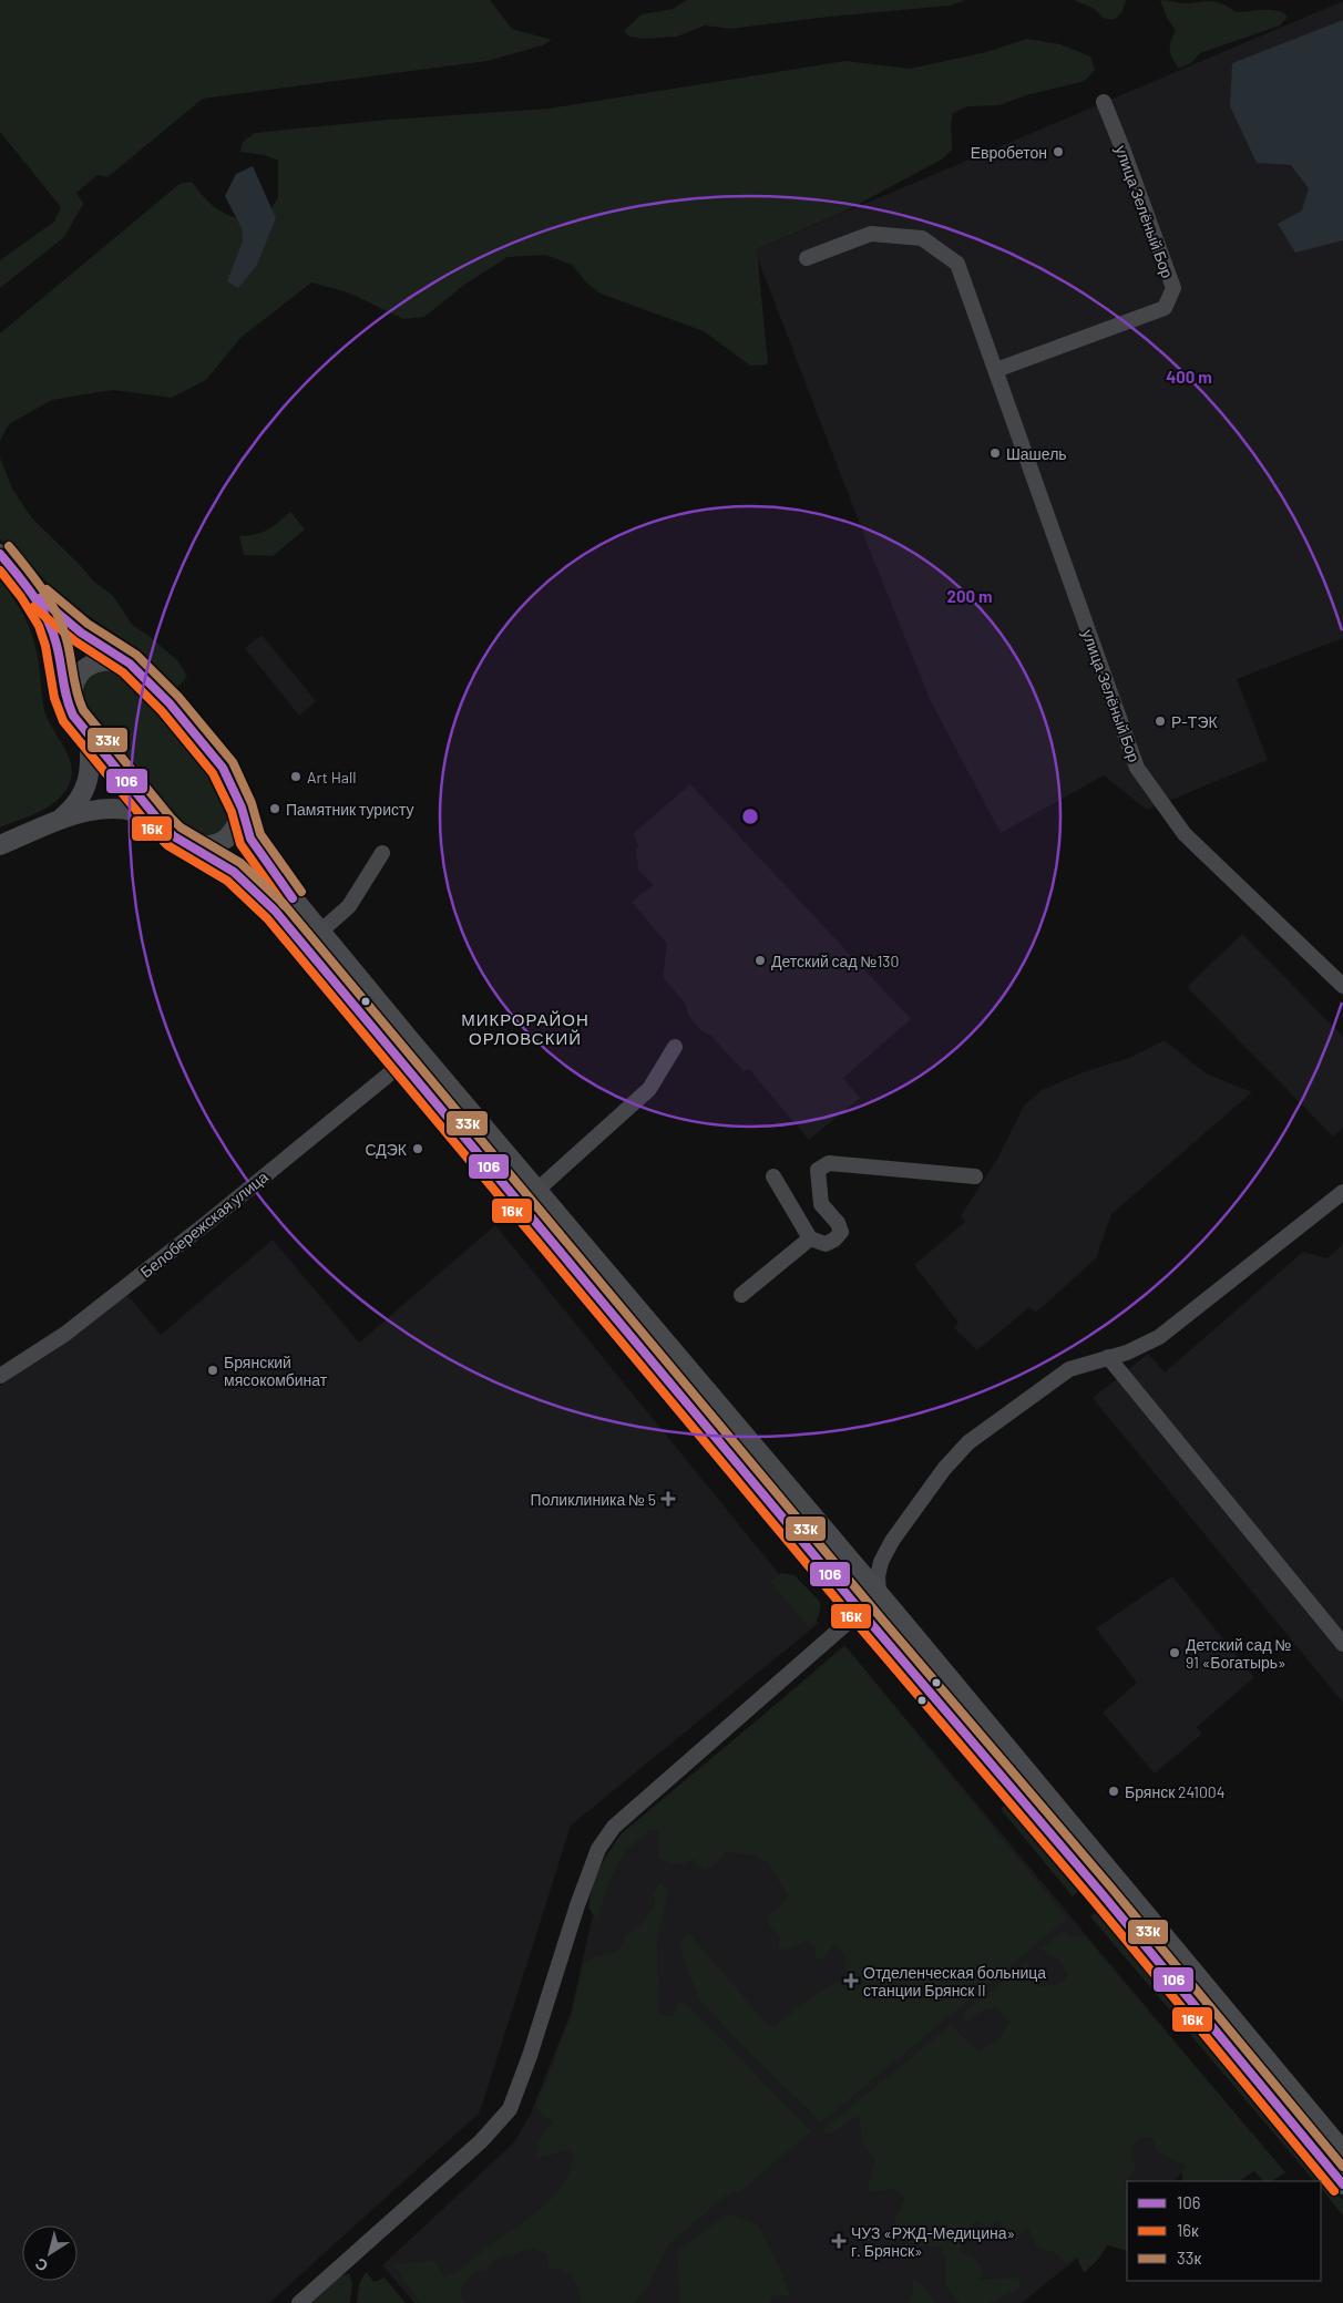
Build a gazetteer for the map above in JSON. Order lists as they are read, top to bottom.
{
  "streets": {
    "street": ["улица Зелёный Бор", "Белобережская улица"]
  },
  "districts": ["МИКРОРАЙОН ОРЛОВСКИЙ"],
  "places": {
    "other": [
      "Евробетон",
      "Шашель",
      "Р-ТЭК",
      "Art Hall",
      "Памятник туристу",
      "Детский сад №130",
      "СДЭК",
      "Брянский мясокомбинат",
      "Детский сад № 91 «Богатырь»",
      "Брянск 241004"
    ],
    "health": ["Поликлиника № 5", "Отделенческая больница станции Брянск II", "ЧУЗ «РЖД-Медицина» г. Брянск»"]
  },
  "lines": ["transit line 33к", "transit line 106", "transit line 16к"],
  "legend": ["106", "16к", "33к"],
  "north": "bottom left",
  "rings": ["400 m", "200 m"]
}
